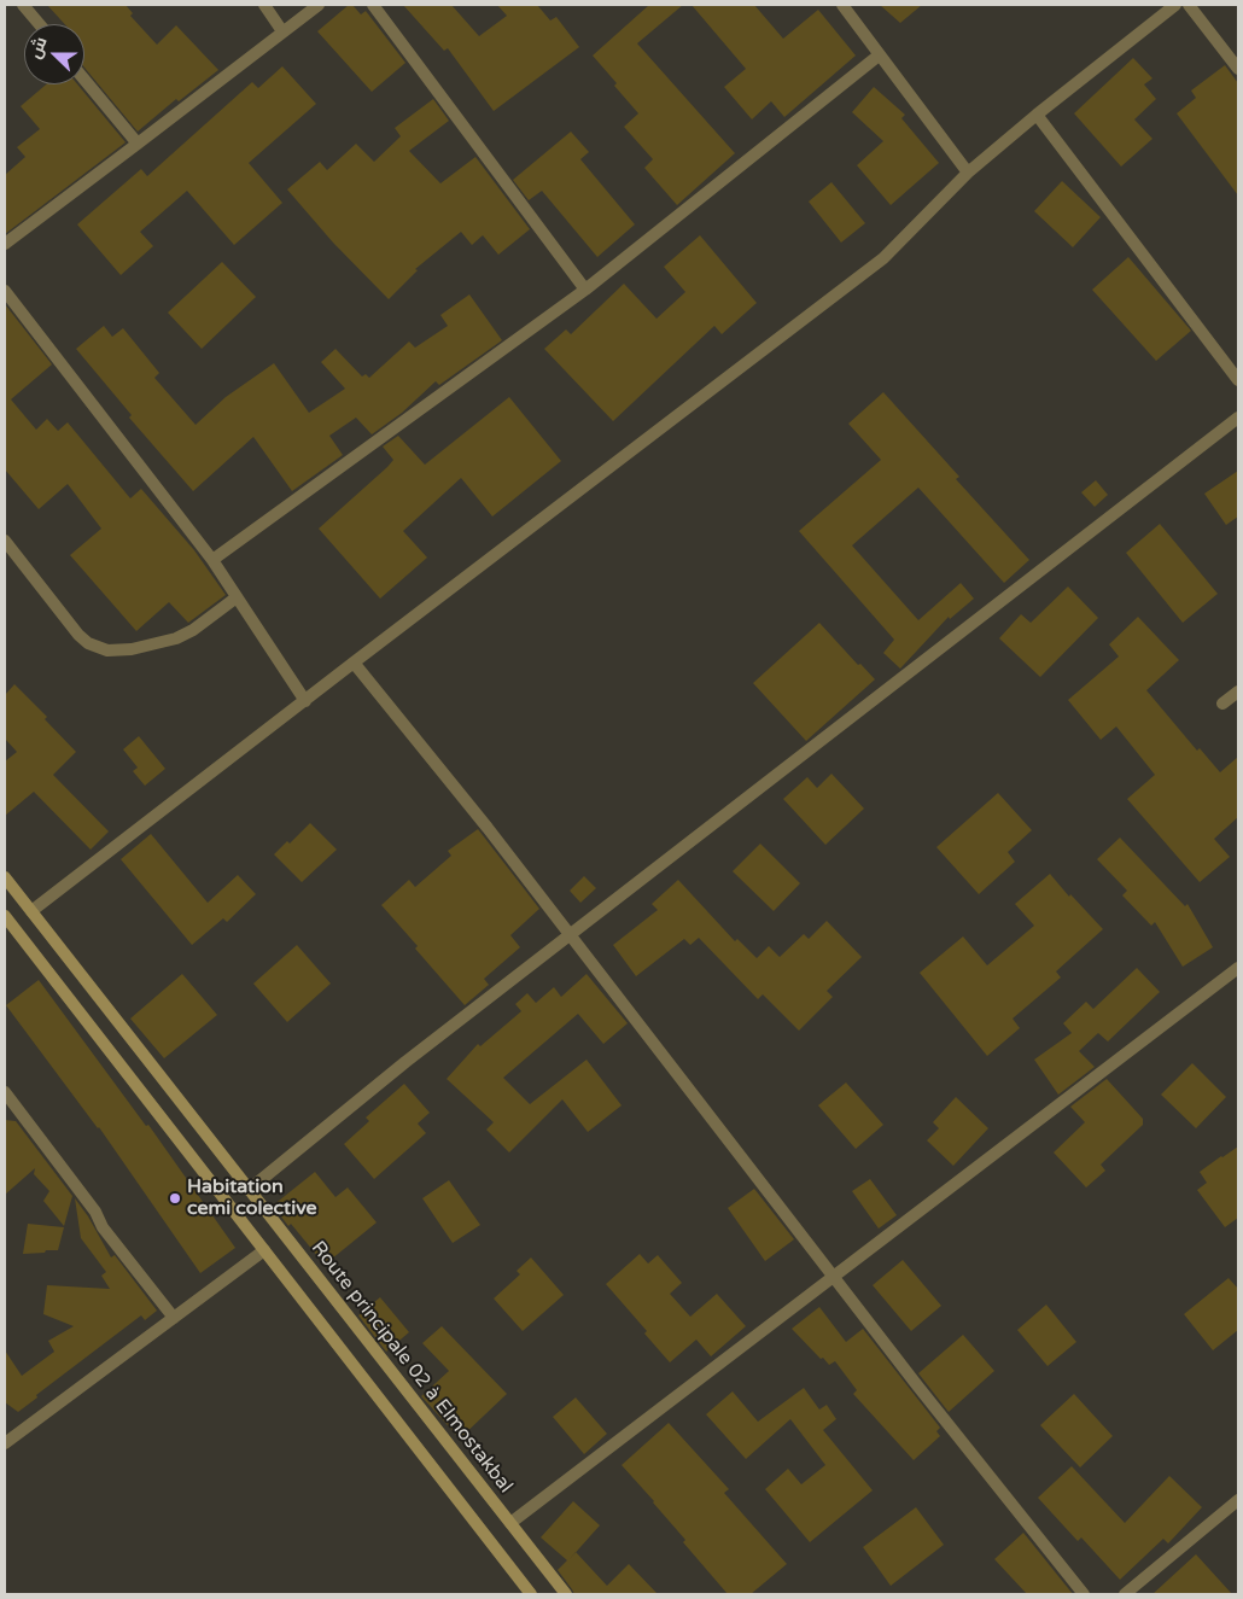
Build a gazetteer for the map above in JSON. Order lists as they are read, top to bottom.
{
  "streets": {
    "main road": ["Route principale 02 à Elmostakbal"]
  },
  "places": ["Habitation cemi colective"],
  "north": "left"
}
